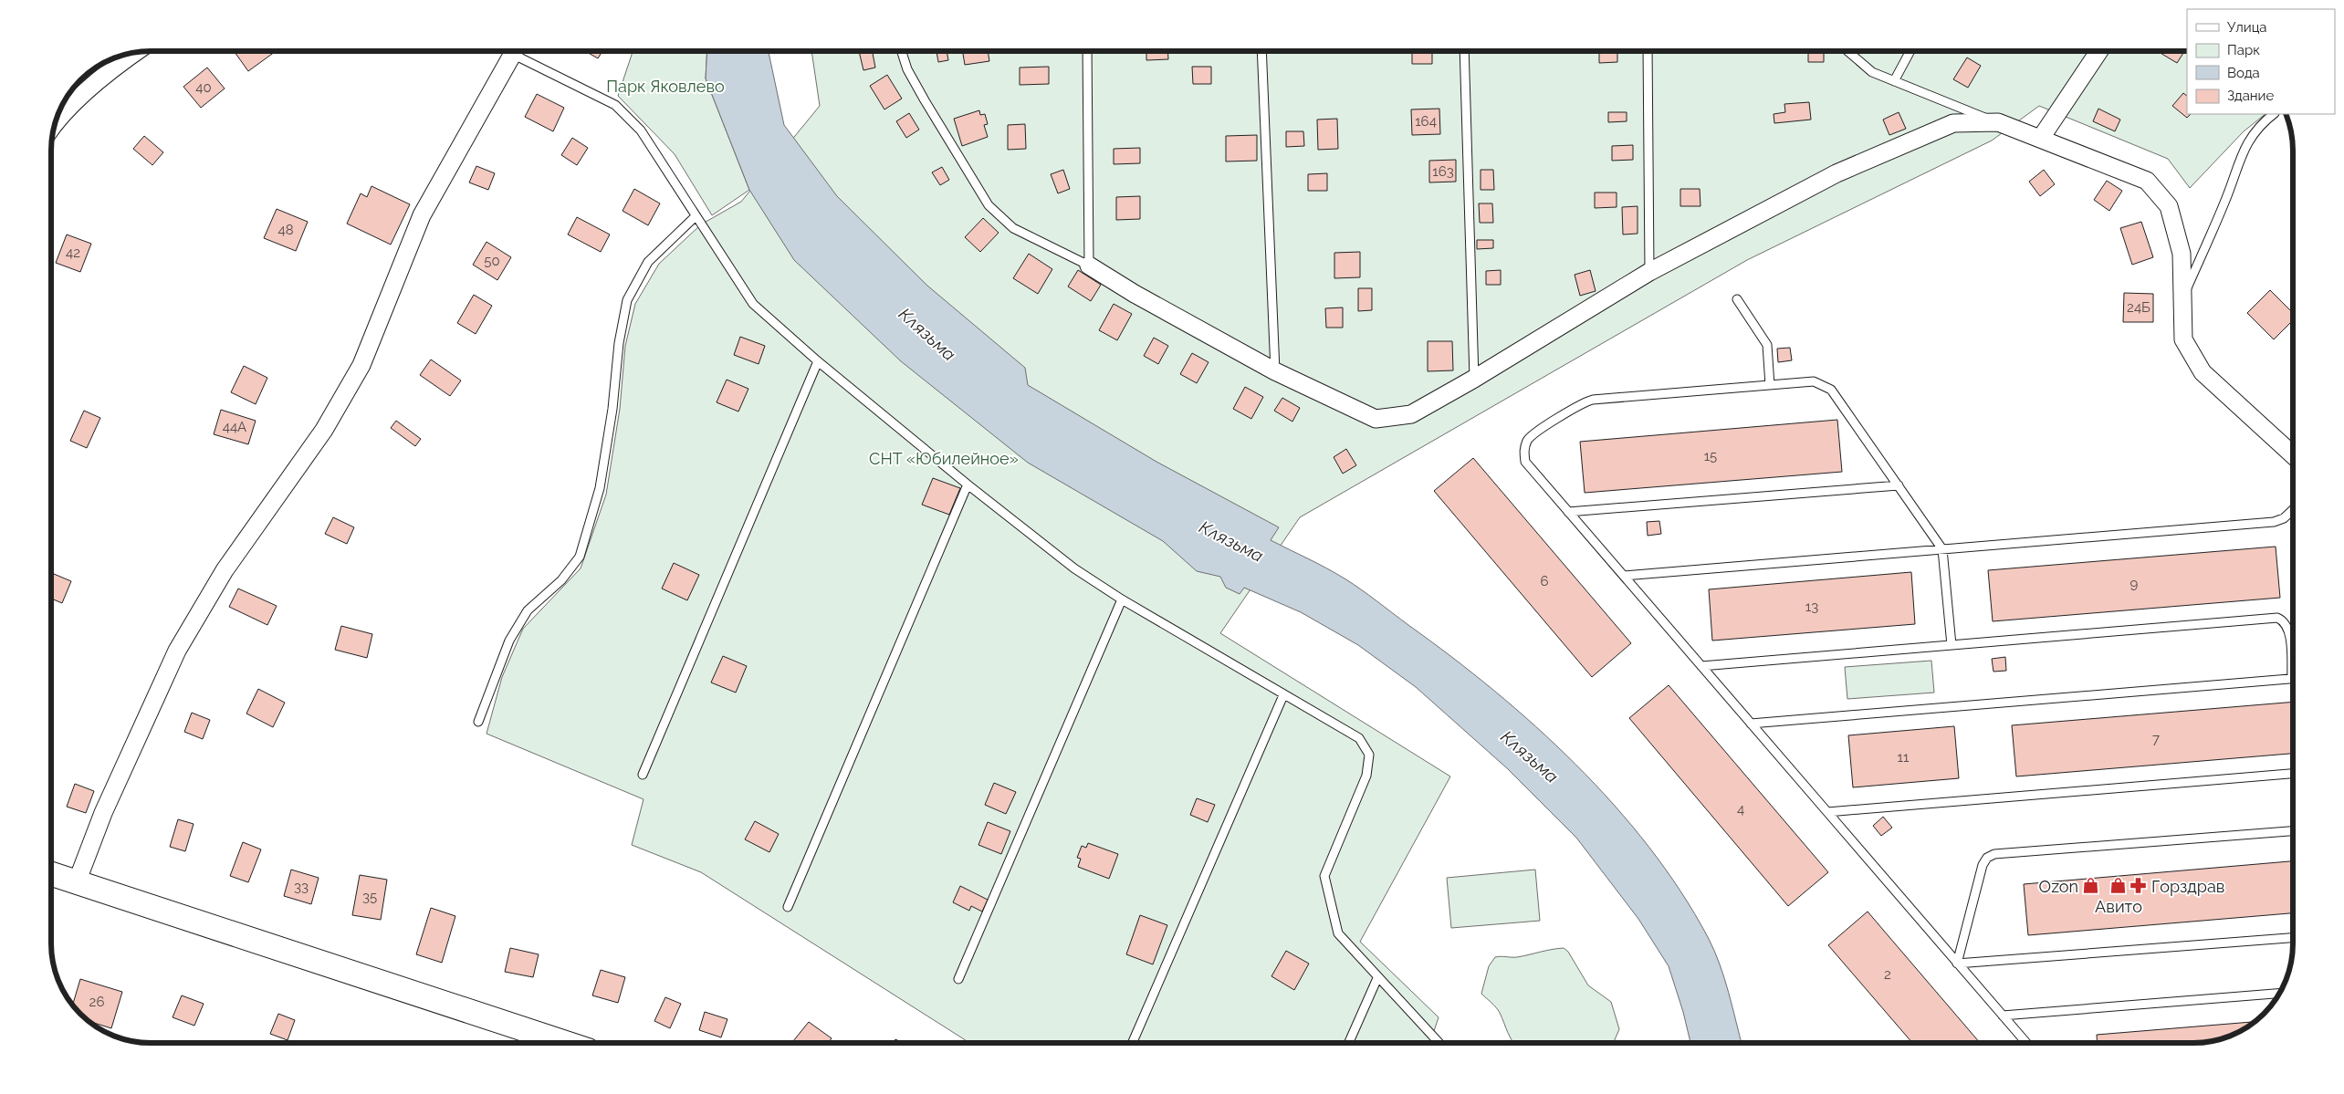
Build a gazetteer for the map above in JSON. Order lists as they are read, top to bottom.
{
  "water": ["Клязьма"],
  "parks": ["Парк Яковлево", "СНТ «Юбилейное»"],
  "places": {
    "shop": ["Авито", "Ozon"],
    "pharmacy": ["Горздрав"]
  },
  "house_numbers": [
    "40",
    "164",
    "163",
    "48",
    "42",
    "50",
    "24Б",
    "44А",
    "15",
    "6",
    "9",
    "13",
    "7",
    "11",
    "4",
    "33",
    "35",
    "2",
    "26"
  ],
  "legend": [
    "Улица",
    "Парк",
    "Вода",
    "Здание"
  ]
}
